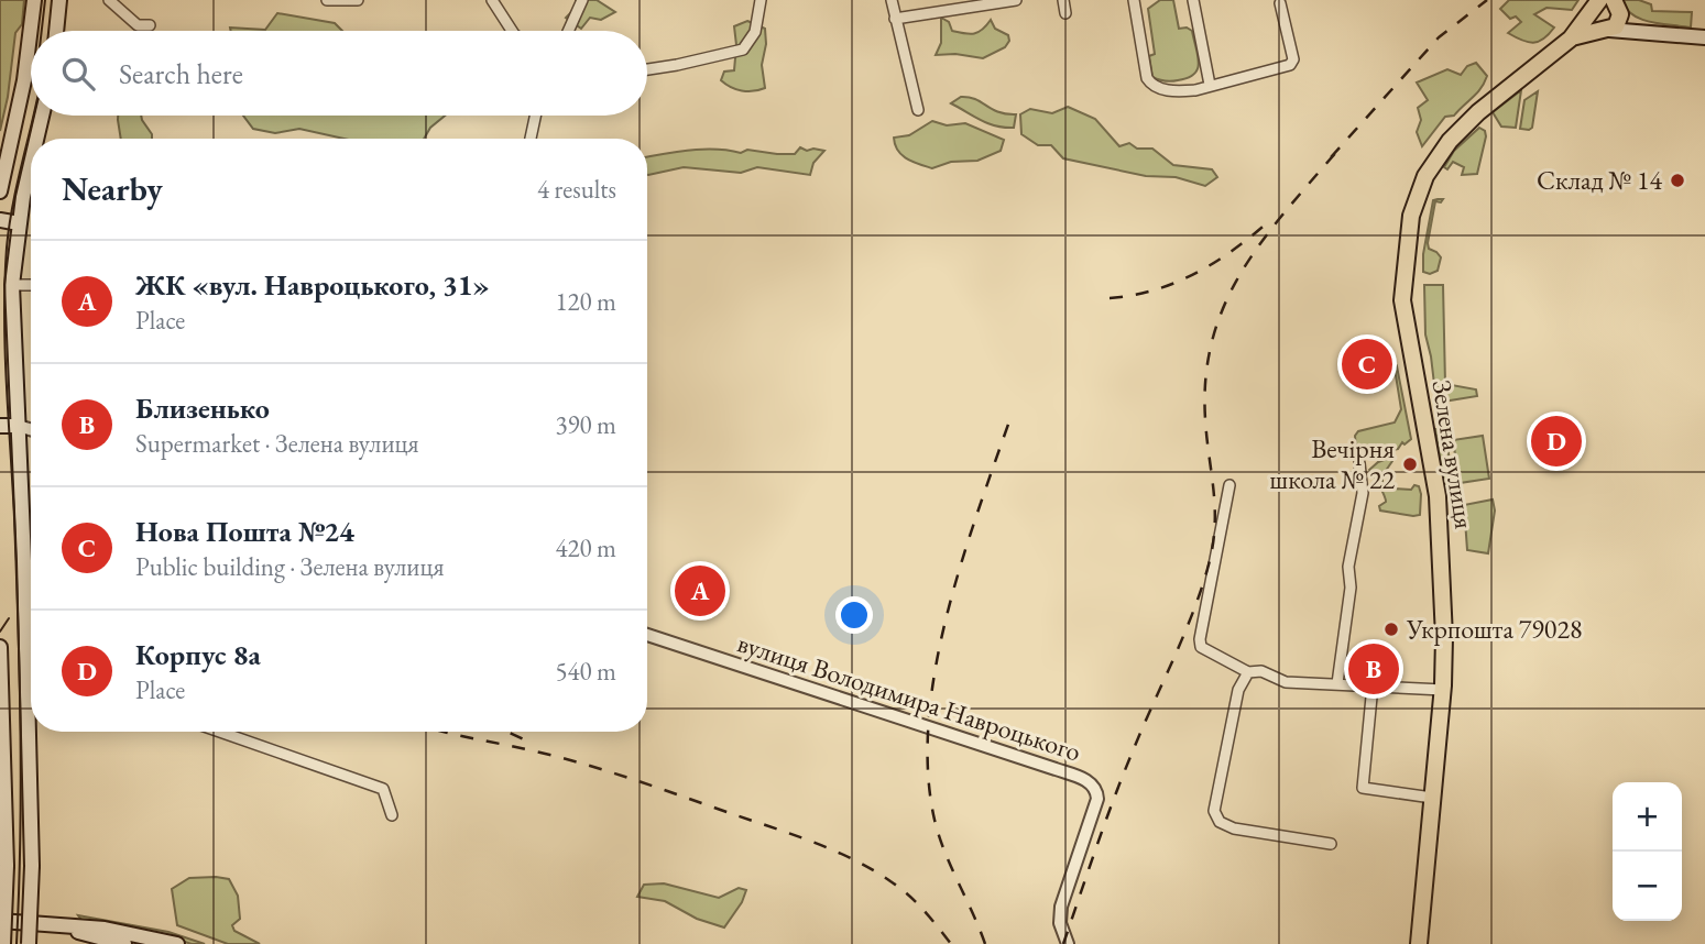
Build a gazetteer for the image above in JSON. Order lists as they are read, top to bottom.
{
  "streets": {
    "main road": ["Зелена вулиця"],
    "street": ["вулиця Володимира Навроцького"]
  },
  "places": ["Склад № 14", "Вечірня школа № 22", "Укрпошта 79028"],
  "page": {
    "search": "Search here",
    "heading": ["Nearby", "4 results"],
    "list": [
      {
        "mark": "A",
        "name": "ЖК «вул. Навроцького, 31»",
        "note": "Place",
        "value": "120 m"
      },
      {
        "mark": "B",
        "name": "Близенько",
        "note": "Supermarket · Зелена вулиця",
        "value": "390 m"
      },
      {
        "mark": "C",
        "name": "Нова Пошта №24",
        "note": "Public building · Зелена вулиця",
        "value": "420 m"
      },
      {
        "mark": "D",
        "name": "Корпус 8а",
        "note": "Place",
        "value": "540 m"
      }
    ],
    "pins": [
      "C",
      "D",
      "A",
      "B"
    ],
    "map_buttons": ["+", "−"]
  }
}
